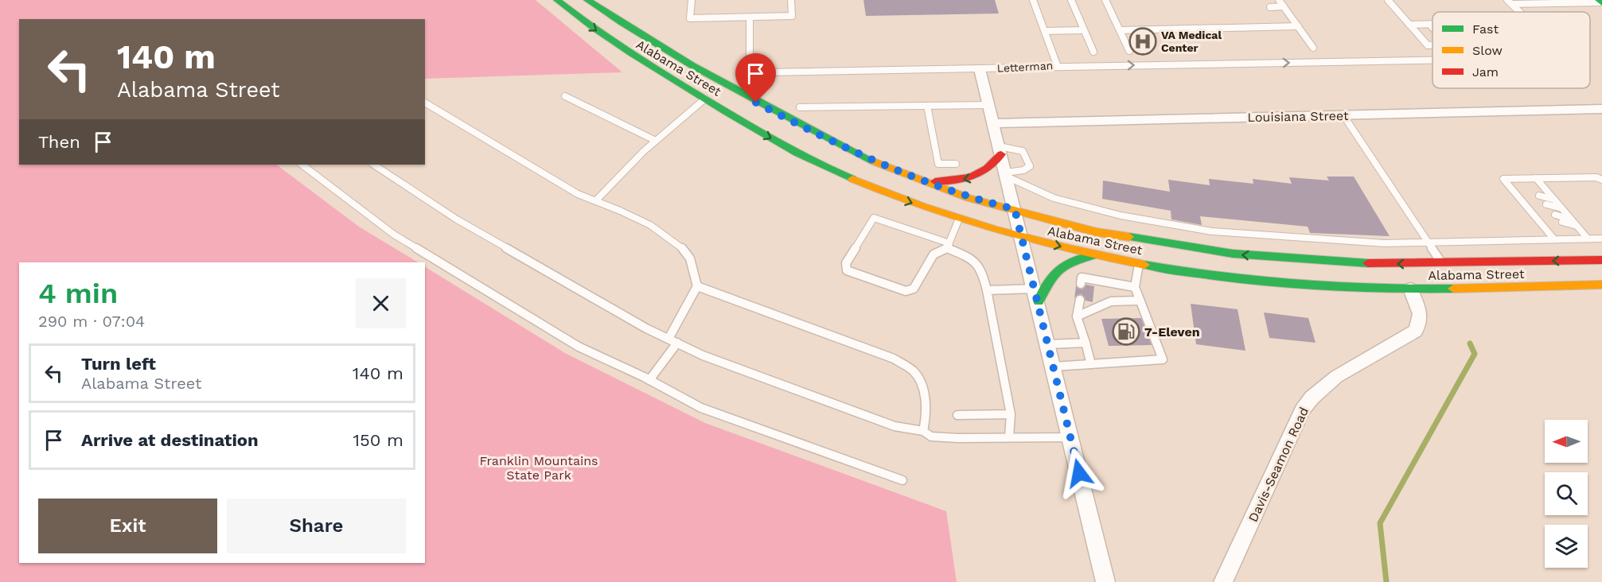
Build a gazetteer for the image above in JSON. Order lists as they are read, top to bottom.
{
  "streets": {
    "main road": ["Alabama Street"],
    "street": ["Louisiana Street", "Davis-Seamon Road"],
    "lane": ["Letterman"]
  },
  "crossings": [
    ["Alabama Street", "Davis-Seamon Road"]
  ],
  "parks": ["Franklin Mountains State Park"],
  "places": {
    "hospital": ["VA Medical Center"],
    "fuel station": ["7-Eleven"]
  },
  "legend": ["Fast", "Slow", "Jam"],
  "north": "left",
  "page": {
    "turn": ["140 m", "Alabama Street"],
    "then": "Then",
    "heading": ["4 min", "290 m · 07:04"],
    "list": [
      {
        "name": "Turn left",
        "note": "Alabama Street",
        "value": "140 m"
      },
      {
        "name": "Arrive at destination",
        "value": "150 m"
      }
    ],
    "buttons": ["Exit", "Share"]
  }
}
